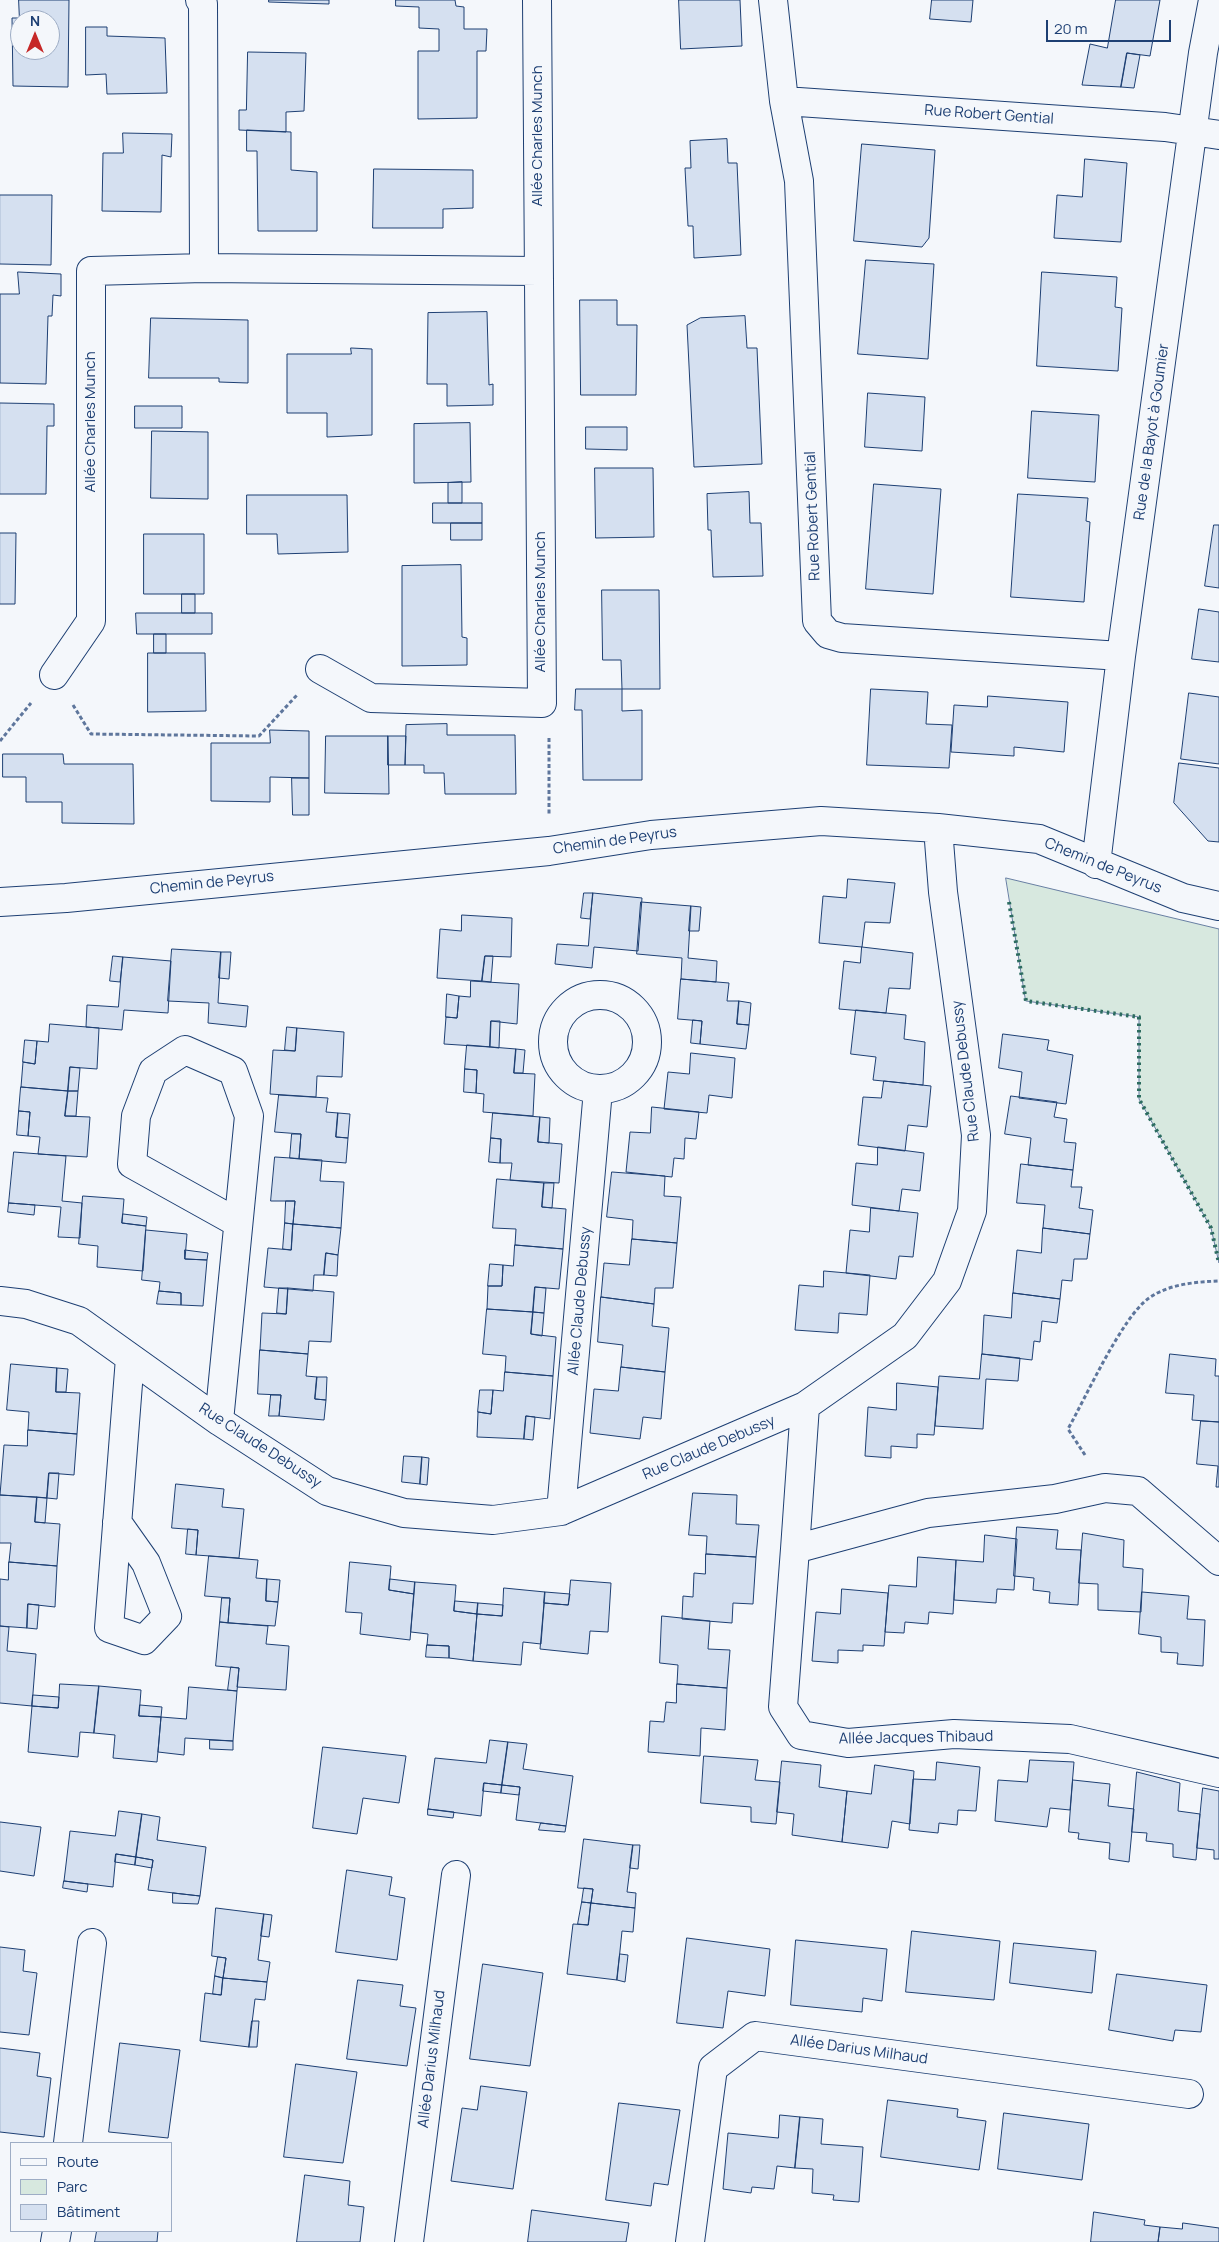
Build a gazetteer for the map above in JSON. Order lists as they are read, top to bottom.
{
  "streets": {
    "street": [
      "Rue Robert Gential",
      "Allée Charles Munch",
      "Rue de la Bayot à Goumier",
      "Chemin de Peyrus",
      "Rue Claude Debussy",
      "Allée Claude Debussy",
      "Allée Jacques Thibaud",
      "Allée Darius Milhaud"
    ]
  },
  "crossings": [
    ["Rue Robert Gential", "Rue de la Bayot à Goumier"],
    ["Rue de la Bayot à Goumier", "Chemin de Peyrus"],
    ["Chemin de Peyrus", "Rue Claude Debussy"],
    ["Rue Claude Debussy", "Allée Claude Debussy"],
    ["Rue Claude Debussy", "Allée Jacques Thibaud"]
  ],
  "legend": ["Route", "Parc", "Bâtiment"],
  "scale_bar": "20 m",
  "north": "top"
}
